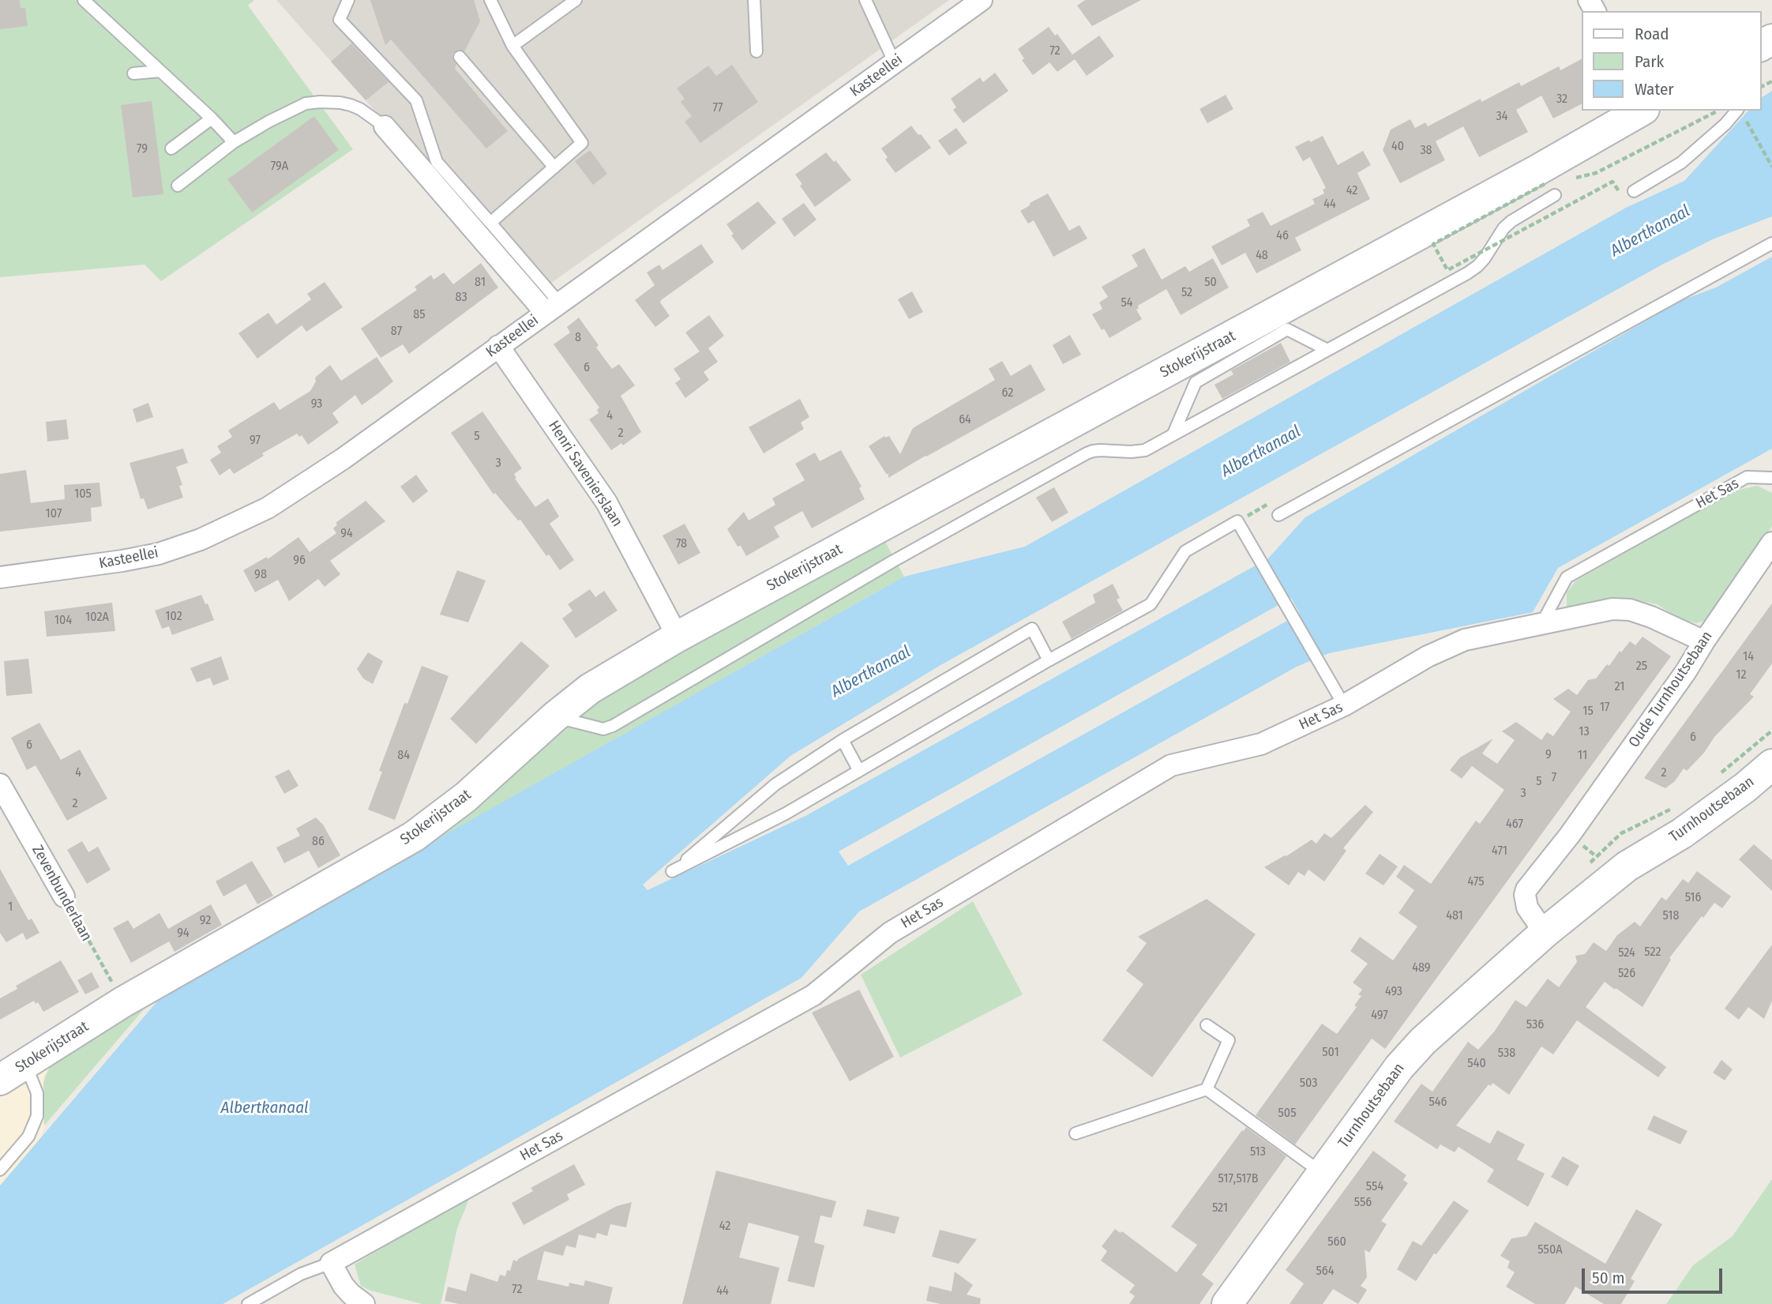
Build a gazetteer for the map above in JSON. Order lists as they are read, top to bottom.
{
  "streets": {
    "street": [
      "Kasteellei",
      "Stokerijstraat",
      "Henri Savenierslaan",
      "Het Sas",
      "Oude Turnhoutsebaan",
      "Turnhoutsebaan",
      "Zevenbunderlaan"
    ]
  },
  "crossings": [
    ["Kasteellei", "Henri Savenierslaan"],
    ["Stokerijstraat", "Henri Savenierslaan"],
    ["Stokerijstraat", "Zevenbunderlaan"],
    ["Het Sas", "Oude Turnhoutsebaan"],
    ["Oude Turnhoutsebaan", "Turnhoutsebaan"]
  ],
  "water": ["Albertkanaal"],
  "house_numbers": [
    "72",
    "32",
    "77",
    "34",
    "40",
    "79",
    "38",
    "79A",
    "42",
    "44",
    "46",
    "48",
    "81",
    "50",
    "52",
    "83",
    "54",
    "85",
    "87",
    "8",
    "6",
    "62",
    "93",
    "4",
    "64",
    "2",
    "5",
    "97",
    "3",
    "105",
    "107",
    "94",
    "78",
    "96",
    "98",
    "102",
    "102A",
    "104",
    "14",
    "25",
    "12",
    "21",
    "17",
    "15",
    "13",
    "6",
    "6",
    "9",
    "84",
    "11",
    "4",
    "2",
    "7",
    "5",
    "3",
    "2",
    "467",
    "86",
    "471",
    "475",
    "516",
    "1",
    "481",
    "518",
    "92",
    "94",
    "522",
    "524",
    "489",
    "526",
    "493",
    "497",
    "536",
    "501",
    "538",
    "540",
    "503",
    "546",
    "505",
    "513",
    "517,517B",
    "554",
    "556",
    "521",
    "42",
    "560",
    "550A",
    "564",
    "72",
    "44"
  ],
  "legend": ["Road", "Park", "Water"],
  "scale_bar": "50 m"
}
